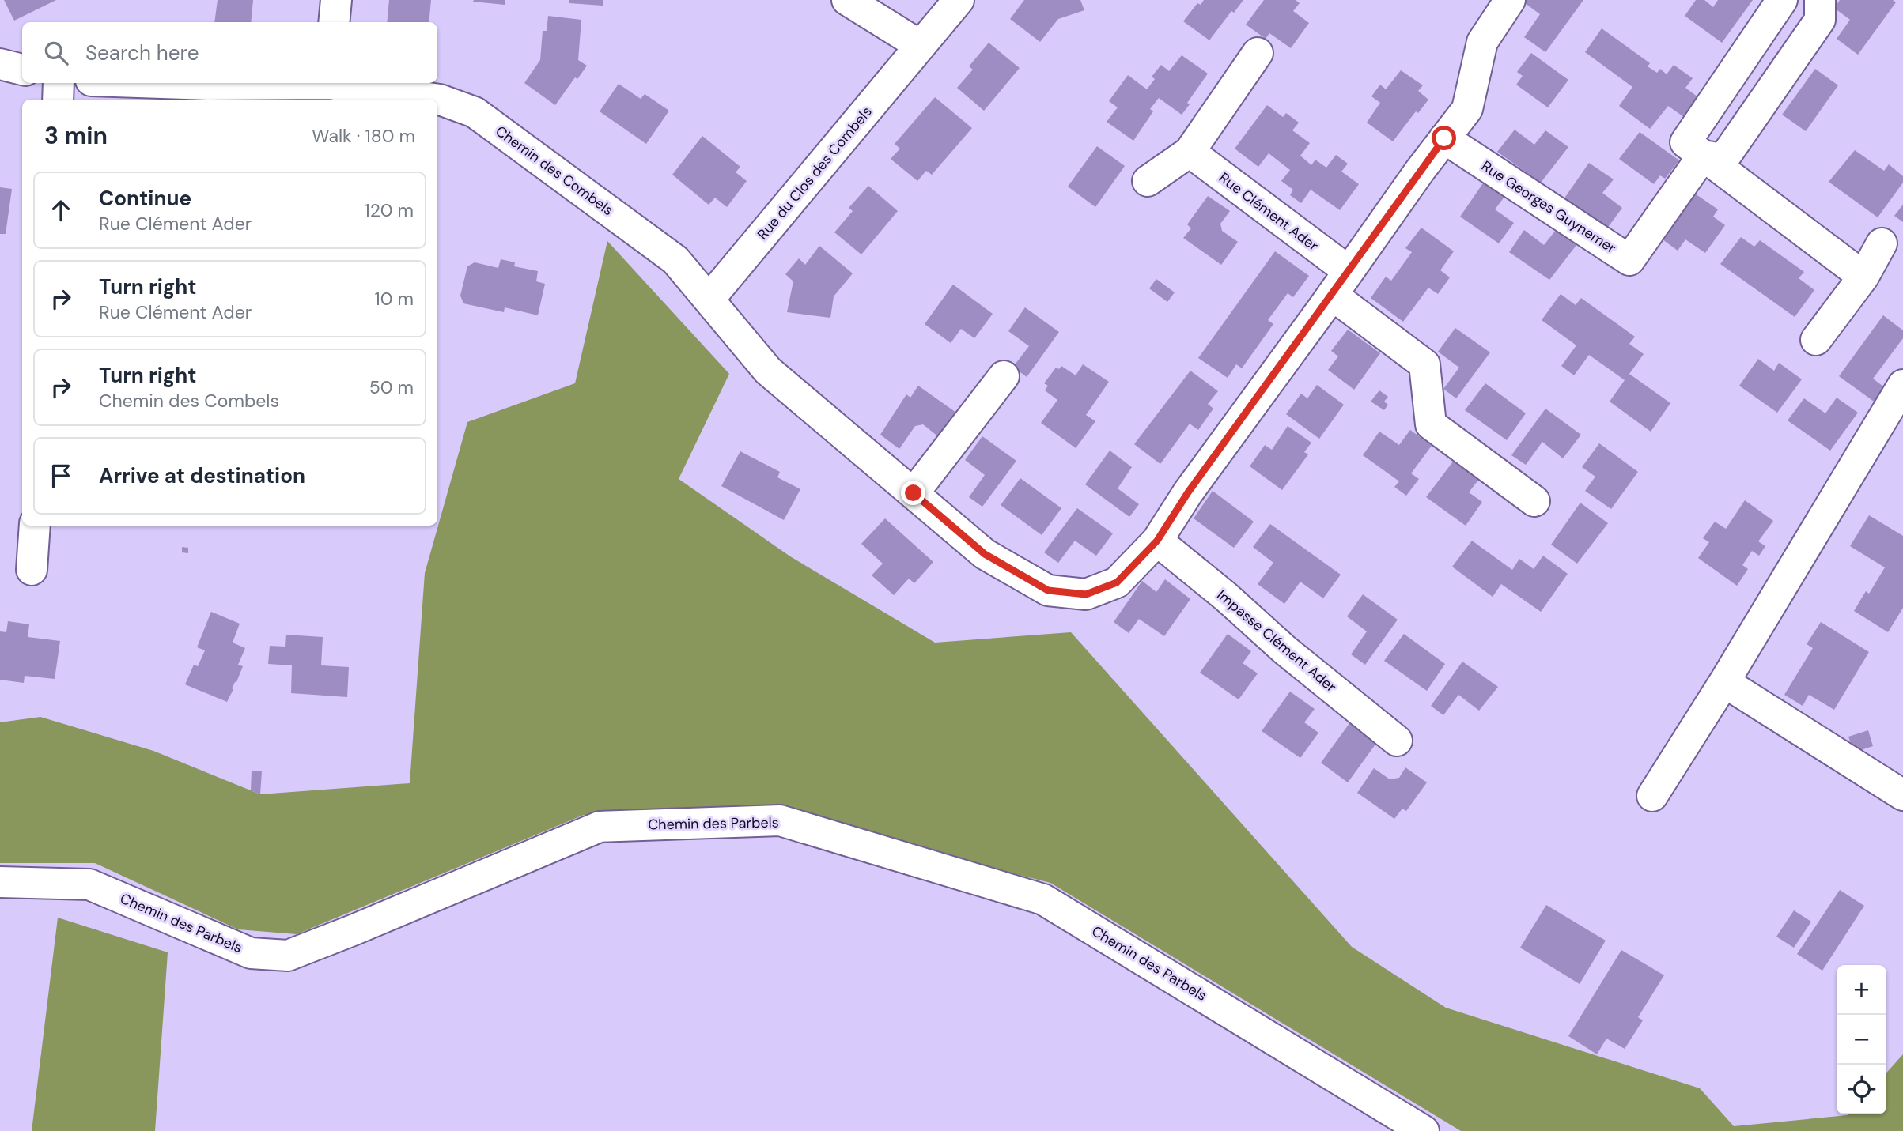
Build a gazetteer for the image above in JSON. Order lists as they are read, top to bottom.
{
  "streets": {
    "street": [
      "Chemin des Combels",
      "Rue du Clos des Combels",
      "Rue Georges Guynemer",
      "Rue Clément Ader",
      "Impasse Clément Ader",
      "Chemin des Parbels"
    ]
  },
  "crossings": [
    ["Chemin des Combels", "Rue du Clos des Combels"],
    ["Chemin des Combels", "Impasse Clément Ader"]
  ],
  "page": {
    "search": "Search here",
    "heading": ["3 min", "Walk · 180 m"],
    "list": [
      ["Continue", "Rue Clément Ader", "120 m"],
      ["Turn right", "Rue Clément Ader", "10 m"],
      ["Turn right", "Chemin des Combels", "50 m"],
      "Arrive at destination"
    ],
    "map_buttons": ["+", "−"]
  }
}
